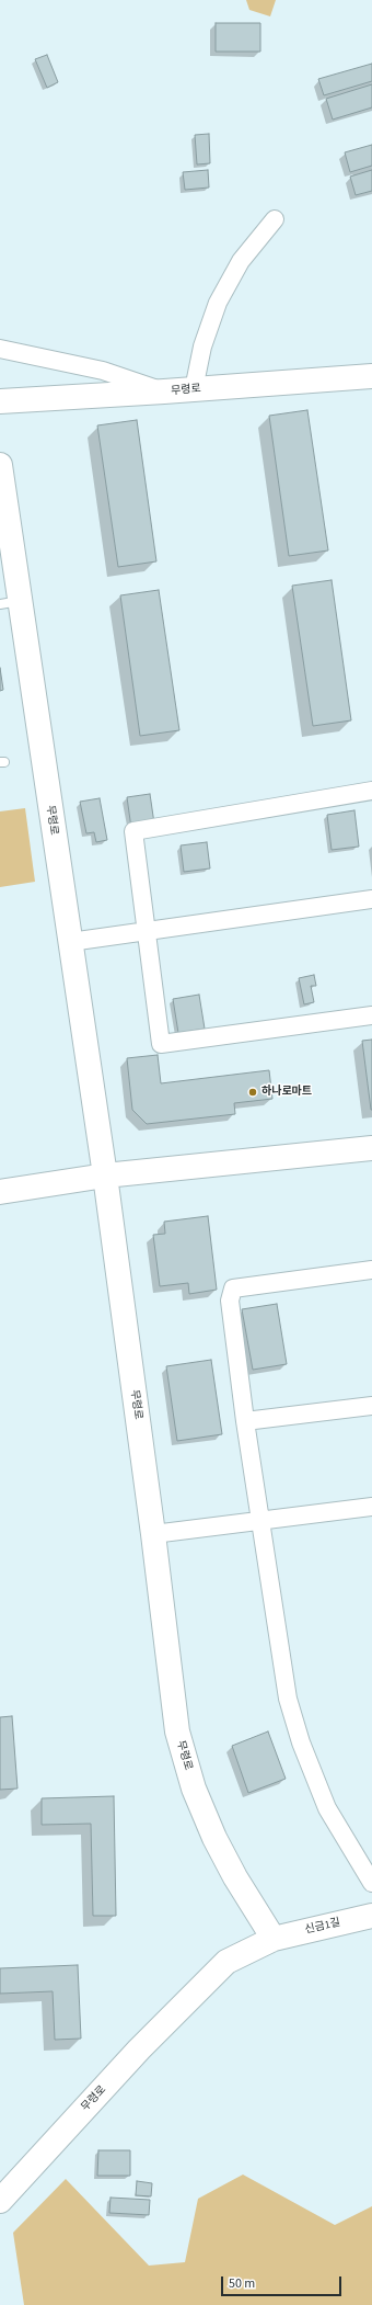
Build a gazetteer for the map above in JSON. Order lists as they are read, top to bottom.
{
  "streets": {
    "street": ["무령로", "신금1길"]
  },
  "crossings": [
    ["무령로", "신금1길"]
  ],
  "places": ["하나로마트"],
  "scale_bar": "50 m"
}
